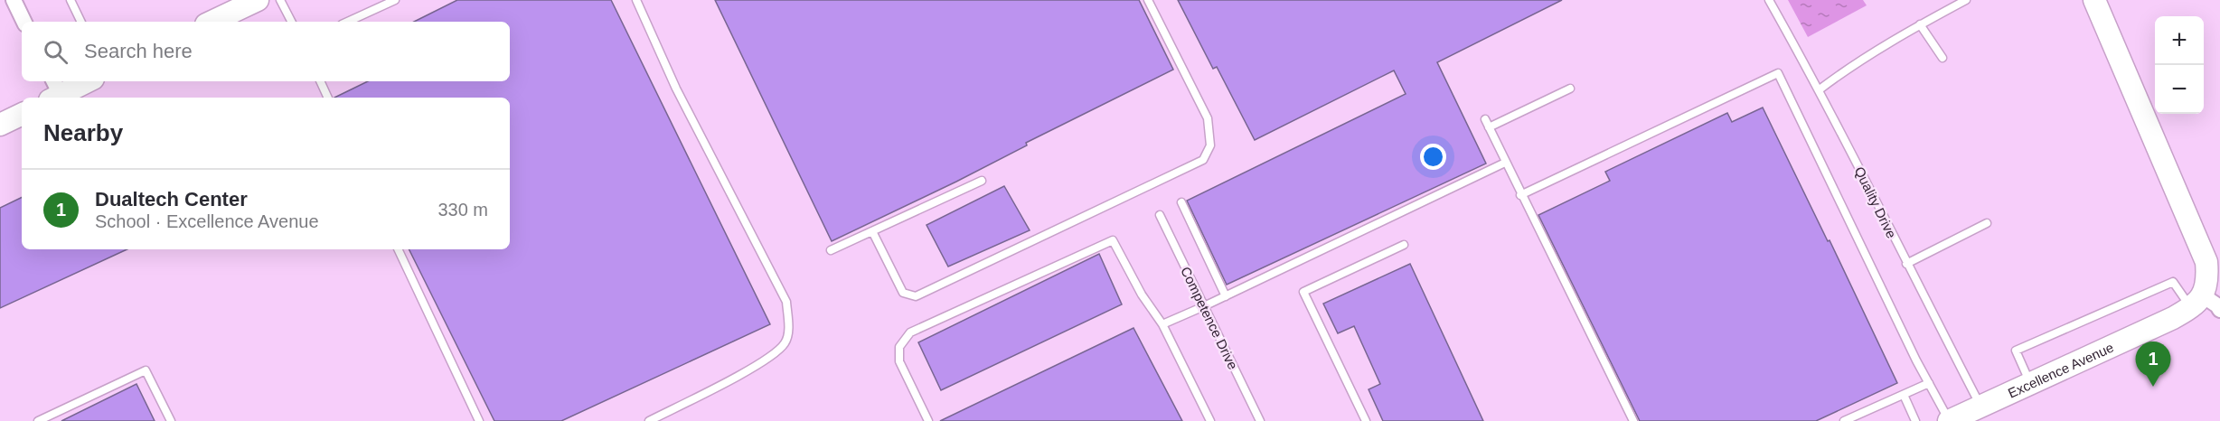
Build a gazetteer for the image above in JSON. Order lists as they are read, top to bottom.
{
  "streets": {
    "street": ["Excellence Avenue"],
    "lane": ["Quality Drive", "Competence Drive"]
  },
  "crossings": [
    ["Quality Drive", "Excellence Avenue"]
  ],
  "page": {
    "map_buttons": ["+", "−"],
    "search": "Search here",
    "heading": "Nearby",
    "list": [
      {
        "mark": "1",
        "name": "Dualtech Center",
        "note": "School · Excellence Avenue",
        "value": "330 m"
      }
    ],
    "pins": "1"
  }
}
